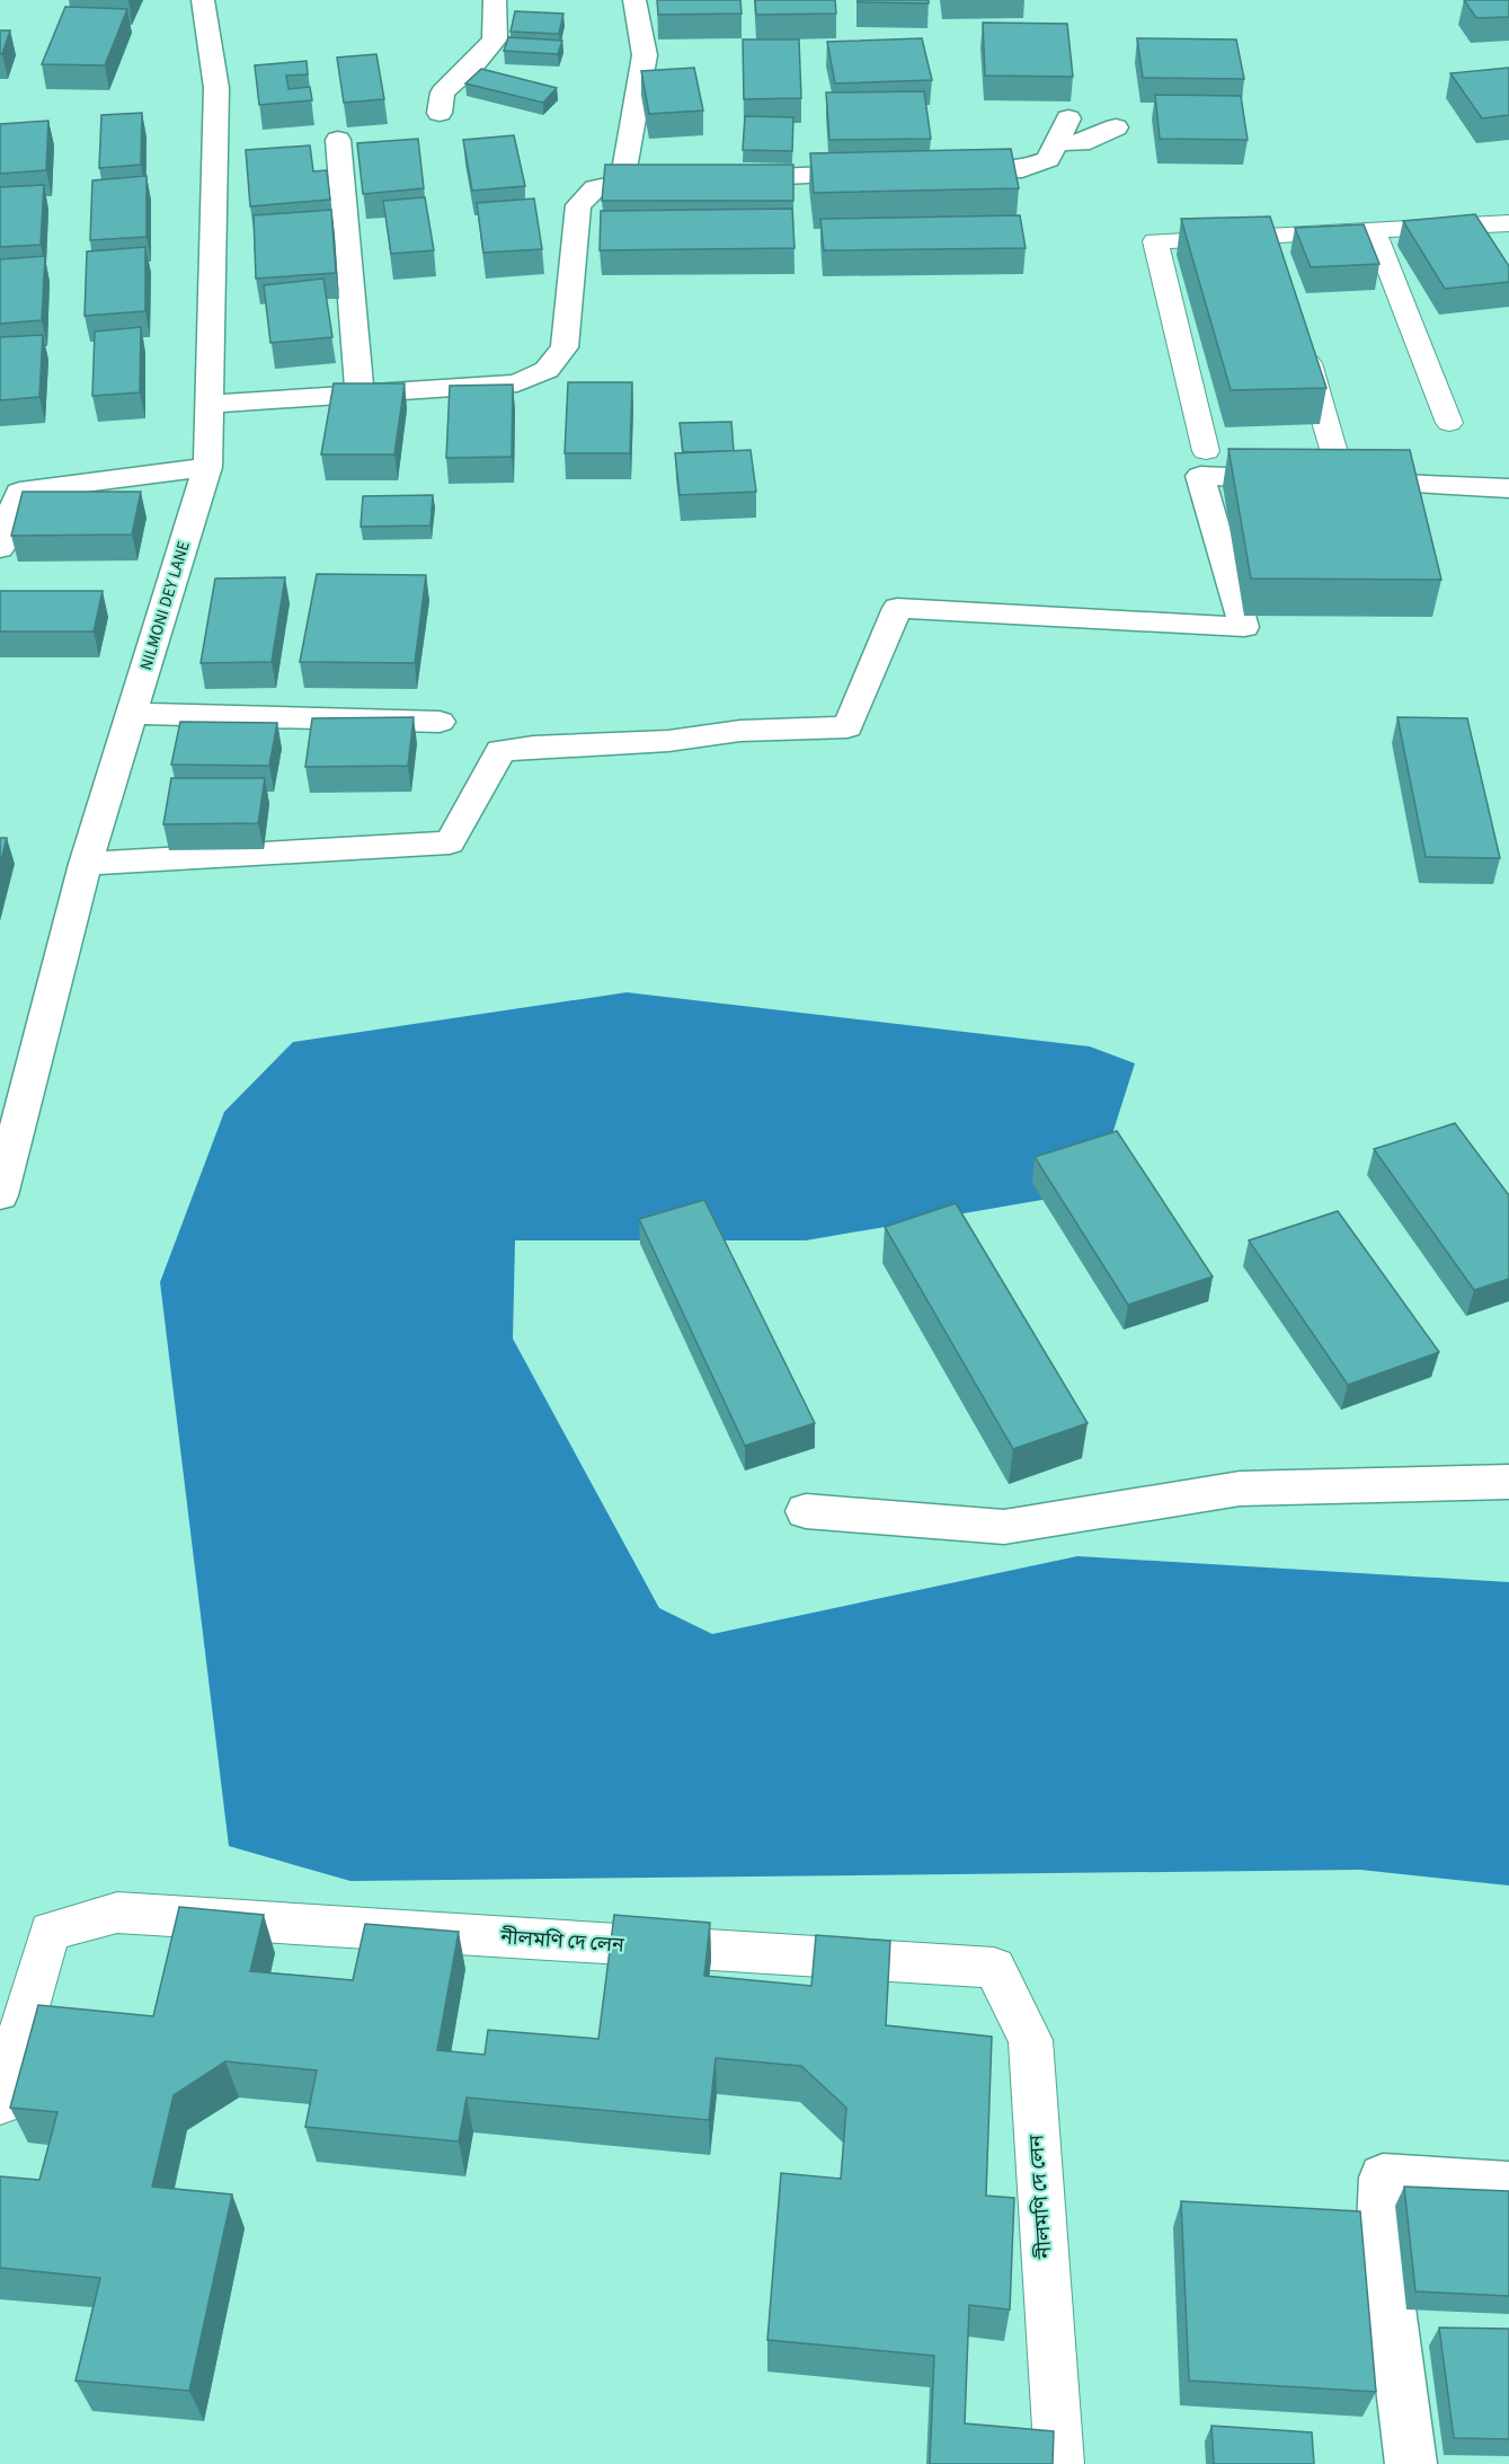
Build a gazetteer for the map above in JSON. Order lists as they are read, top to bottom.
{
  "streets": {
    "street": ["NILMONI DEY LANE"],
    "lane": ["নীলমণি দে লেন"]
  }
}
